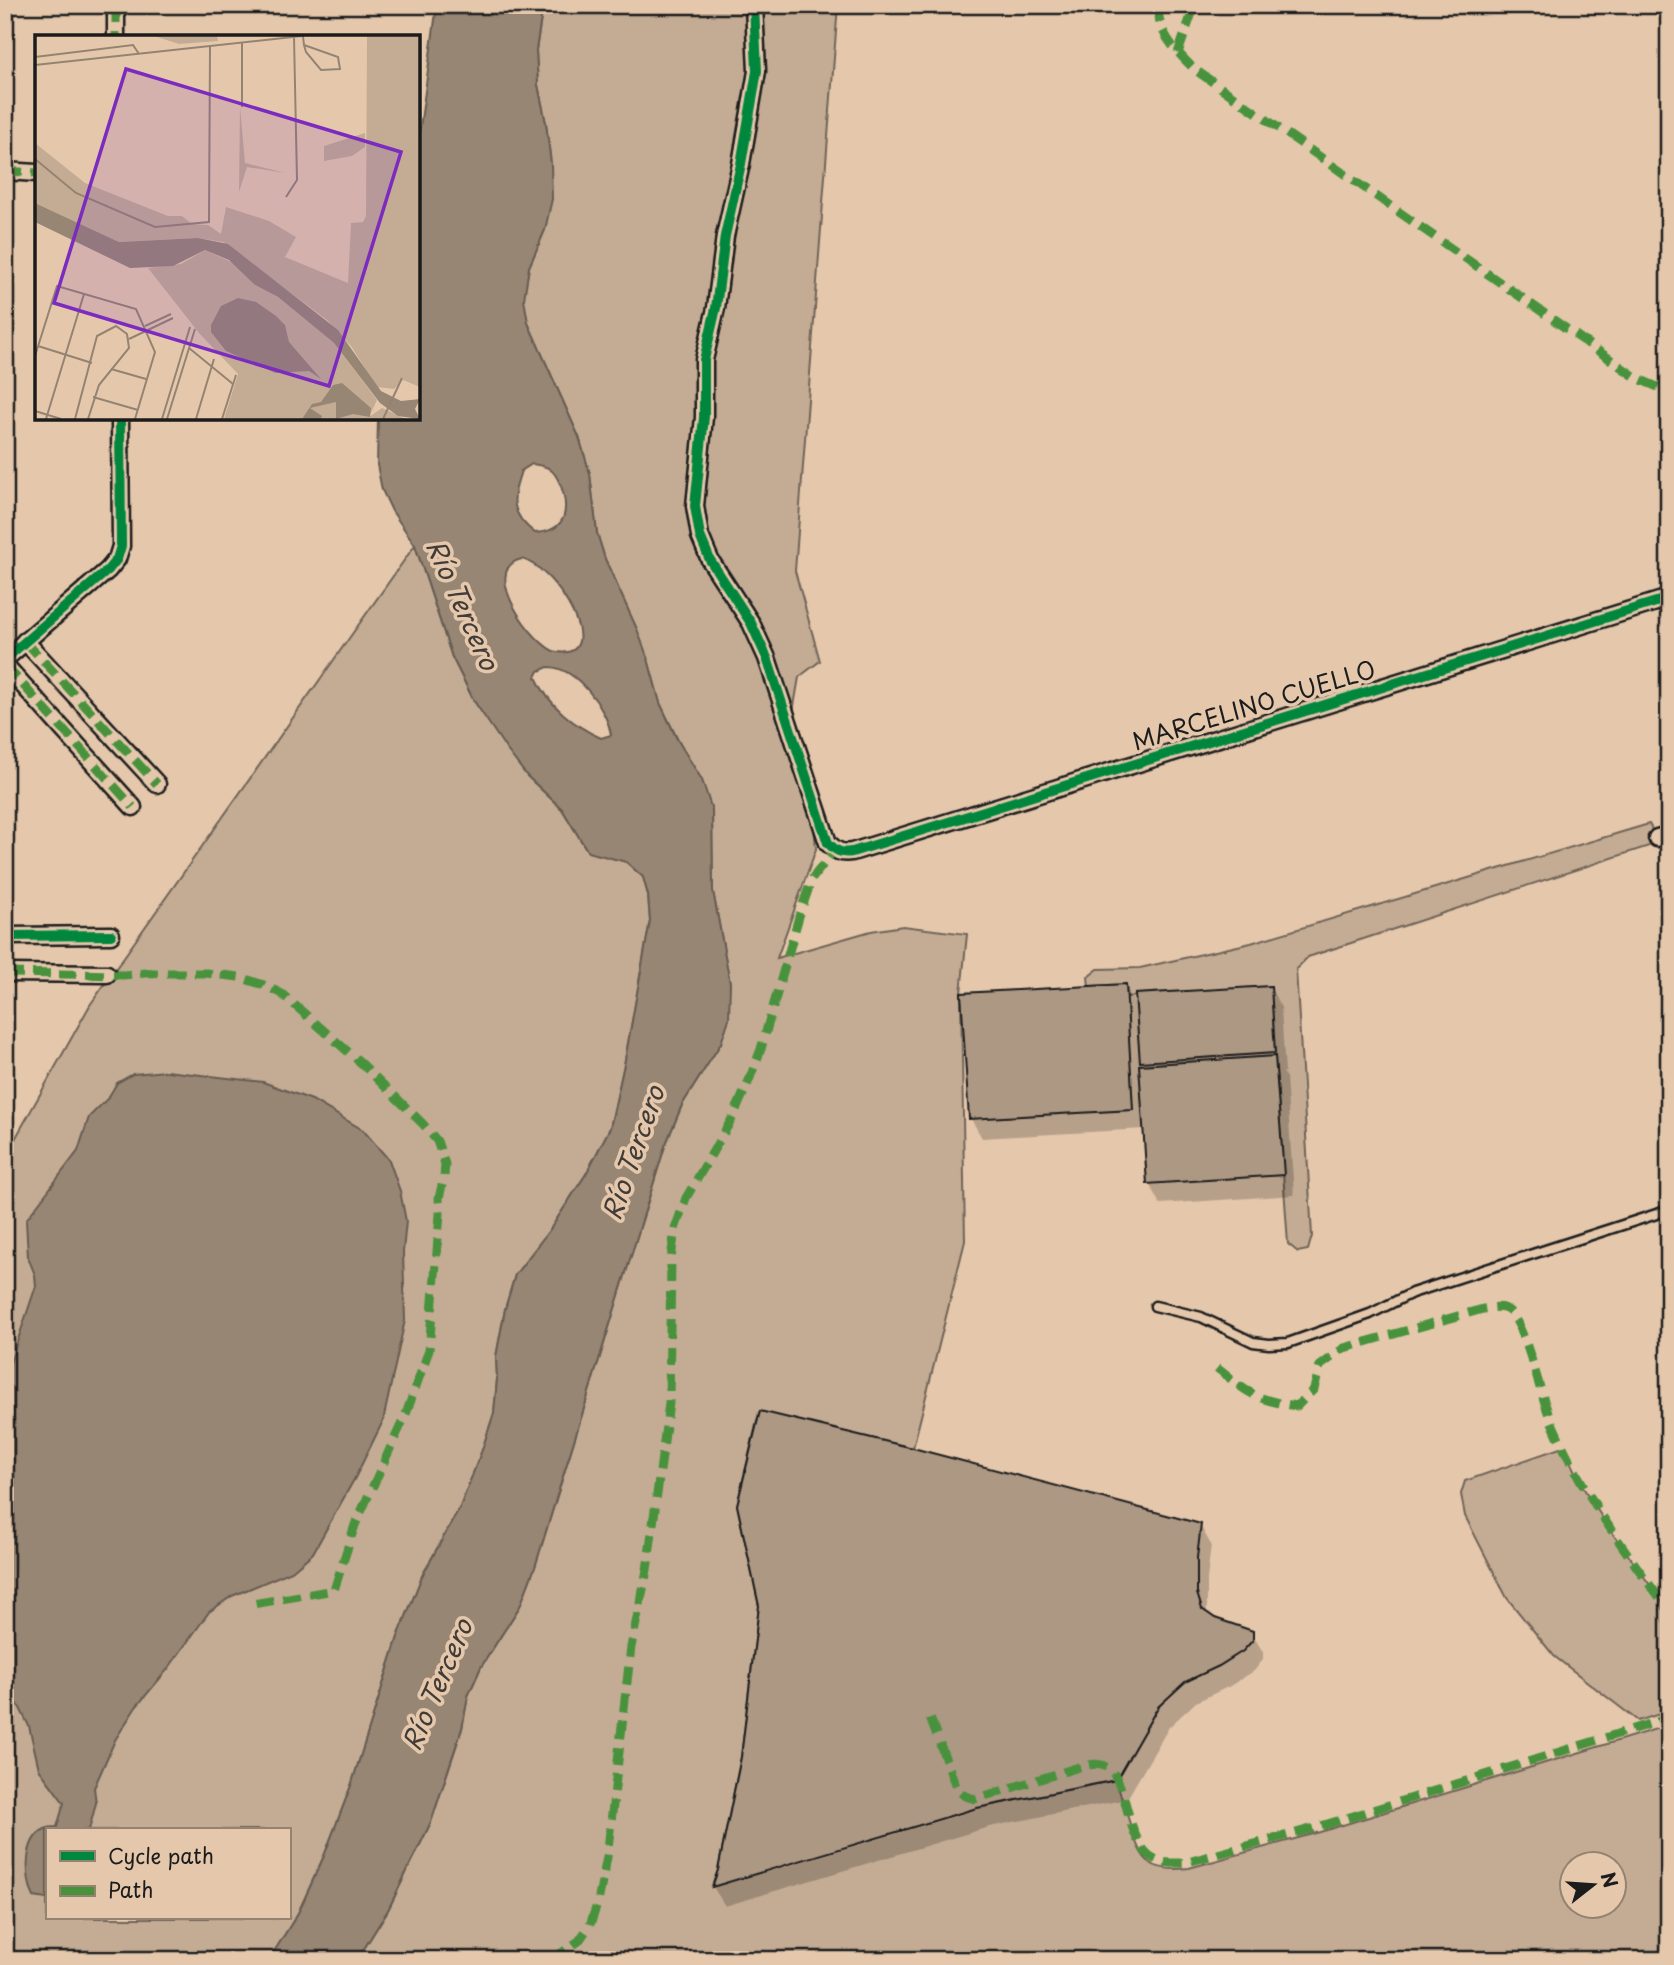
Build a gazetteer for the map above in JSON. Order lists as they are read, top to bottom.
{
  "streets": {
    "street": ["MARCELINO CUELLO"]
  },
  "water": ["Río Tercero"],
  "legend": ["Cycle path", "Path"],
  "north": "right"
}
